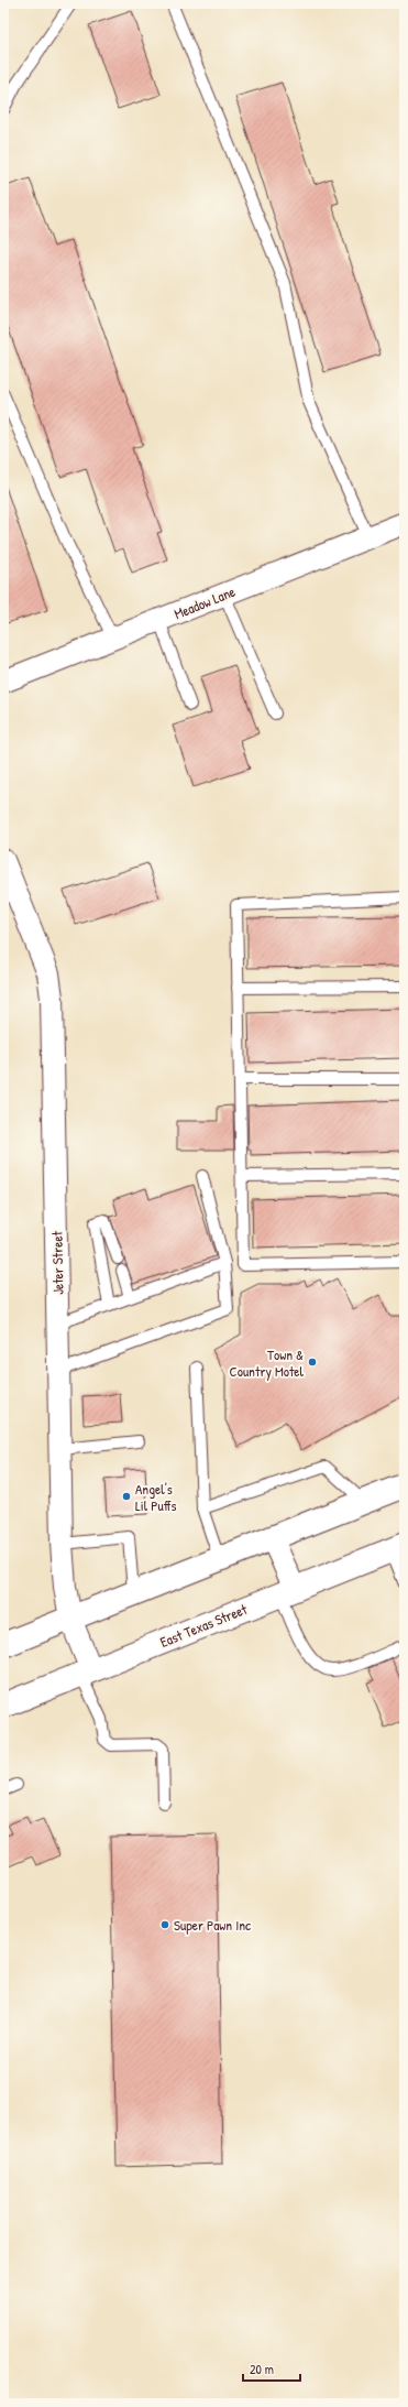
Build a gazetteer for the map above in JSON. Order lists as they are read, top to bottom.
{
  "streets": {
    "main road": ["East Texas Street"],
    "street": ["Meadow Lane", "Jeter Street"]
  },
  "crossings": [
    ["Jeter Street", "East Texas Street"]
  ],
  "places": ["Town & Country Motel", "Angel's Lil Puffs", "Super Pawn Inc"],
  "scale_bar": "20 m"
}
